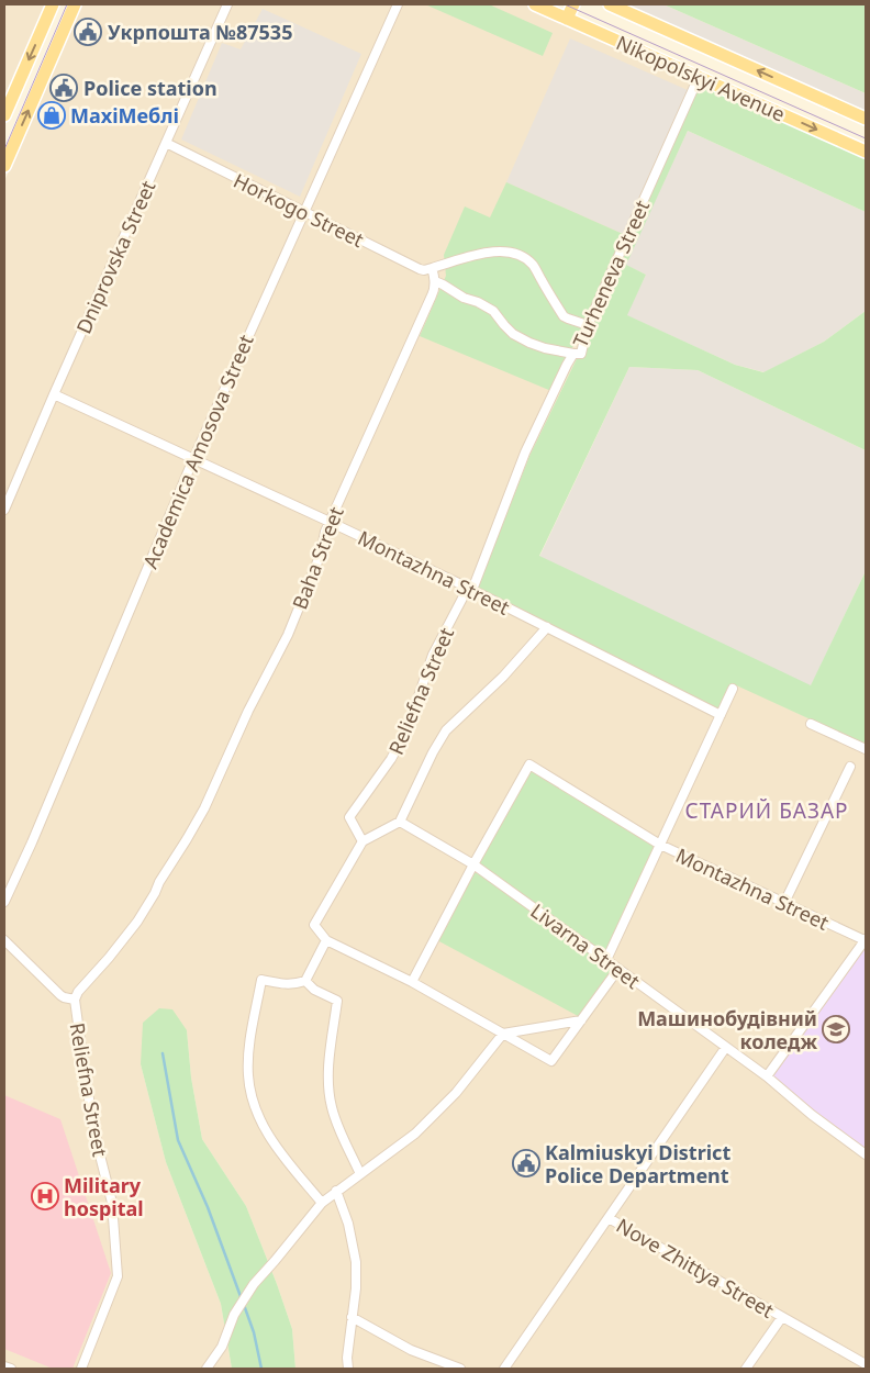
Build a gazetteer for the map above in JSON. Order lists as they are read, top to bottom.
{
  "streets": {
    "main road": ["Nikopolskyi Avenue"],
    "street": [
      "Horkogo Street",
      "Dniprovska Street",
      "Turheneva Street",
      "Academica Amosova Street",
      "Baha Street",
      "Montazhna Street",
      "Reliefna Street",
      "Livarna Street",
      "Nove Zhittya Street"
    ]
  },
  "crossings": [
    ["Nikopolskyi Avenue", "Turheneva Street"],
    ["Horkogo Street", "Dniprovska Street"],
    ["Horkogo Street", "Academica Amosova Street"],
    ["Dniprovska Street", "Montazhna Street"],
    ["Turheneva Street", "Montazhna Street"],
    ["Turheneva Street", "Reliefna Street"],
    ["Academica Amosova Street", "Montazhna Street"],
    ["Baha Street", "Montazhna Street"],
    ["Baha Street", "Reliefna Street"],
    ["Montazhna Street", "Reliefna Street"],
    ["Montazhna Street", "Livarna Street"],
    ["Reliefna Street", "Livarna Street"]
  ],
  "districts": ["СТАРИЙ БАЗАР"],
  "places": {
    "public building": ["Укрпошта №87535", "Police station", "Kalmiuskyi District Police Department"],
    "shop": ["MaxiМеблі"],
    "school or university": ["Машинобудівний коледж"],
    "hospital": ["Military hospital"]
  }
}
